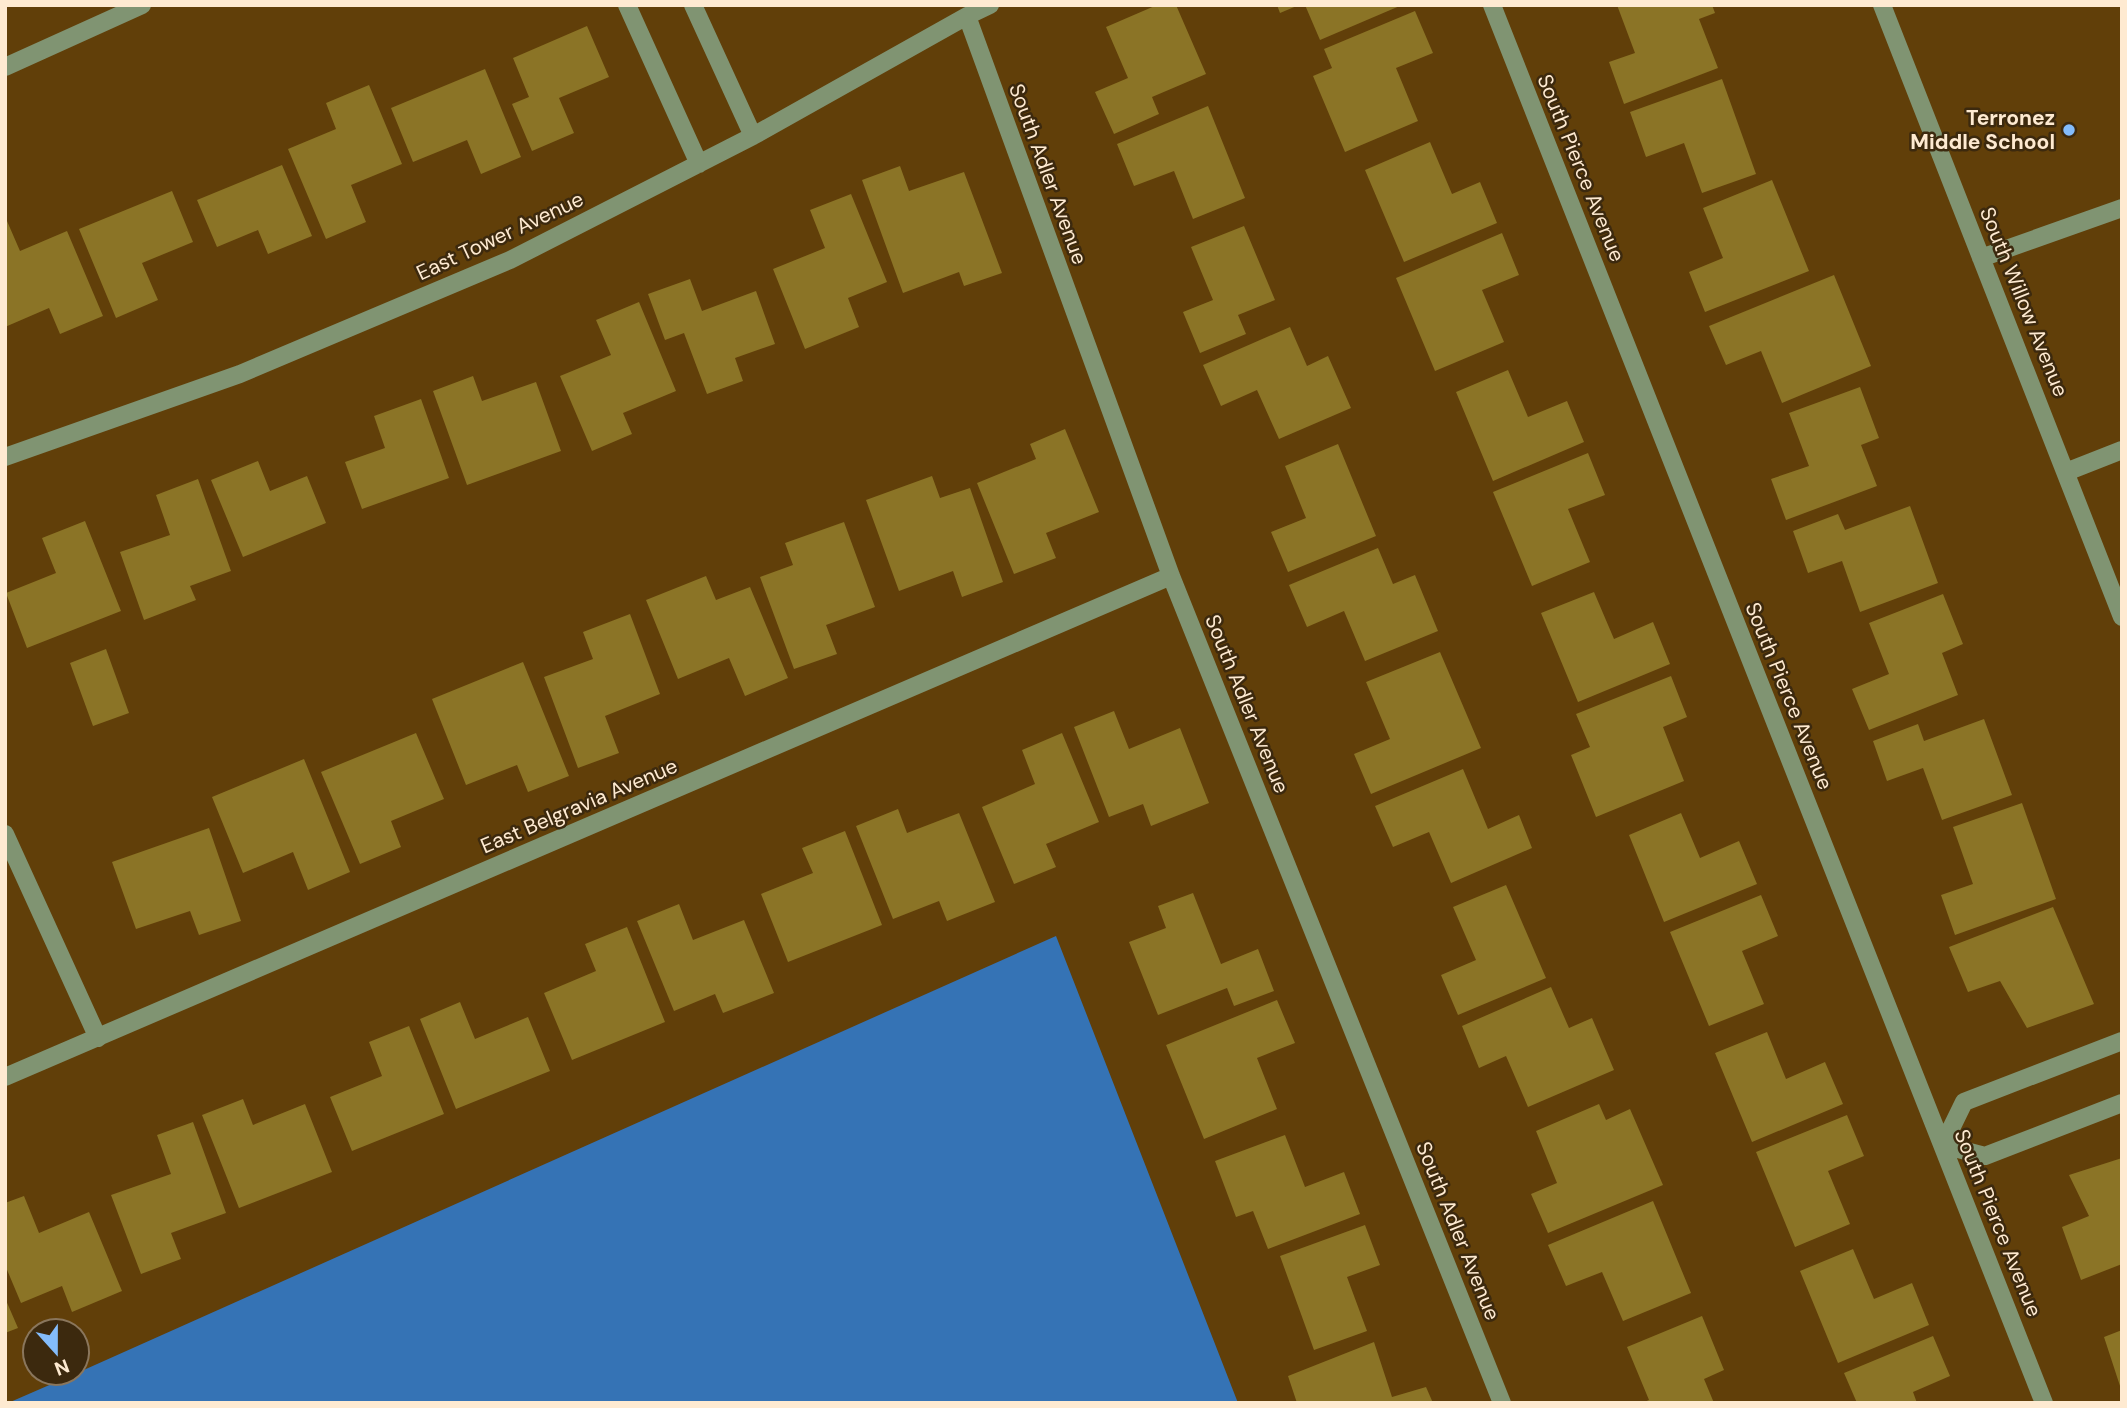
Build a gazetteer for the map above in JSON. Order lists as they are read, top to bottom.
{
  "streets": {
    "street": [
      "South Pierce Avenue",
      "South Adler Avenue",
      "East Tower Avenue",
      "South Willow Avenue",
      "East Belgravia Avenue"
    ]
  },
  "crossings": [
    ["South Adler Avenue", "East Tower Avenue"],
    ["South Adler Avenue", "East Belgravia Avenue"]
  ],
  "places": ["Terronez Middle School"],
  "north": "bottom"
}
